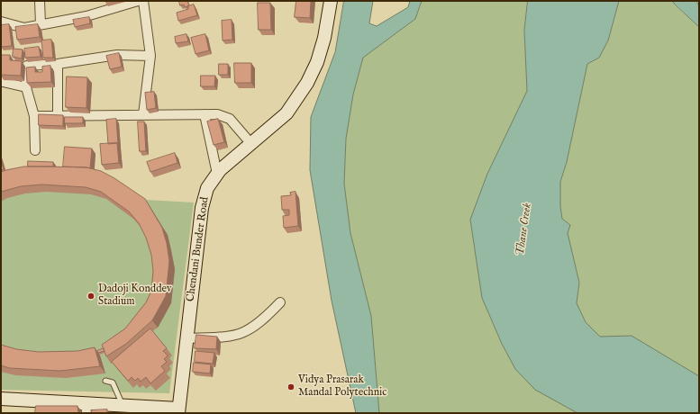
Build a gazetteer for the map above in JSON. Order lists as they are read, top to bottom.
{
  "streets": {
    "main road": ["Chendani Bunder Road"]
  },
  "water": ["Thane Creek"],
  "places": ["Dadoji Konddev Stadium", "Vidya Prasarak Mandal Polytechnic"]
}
